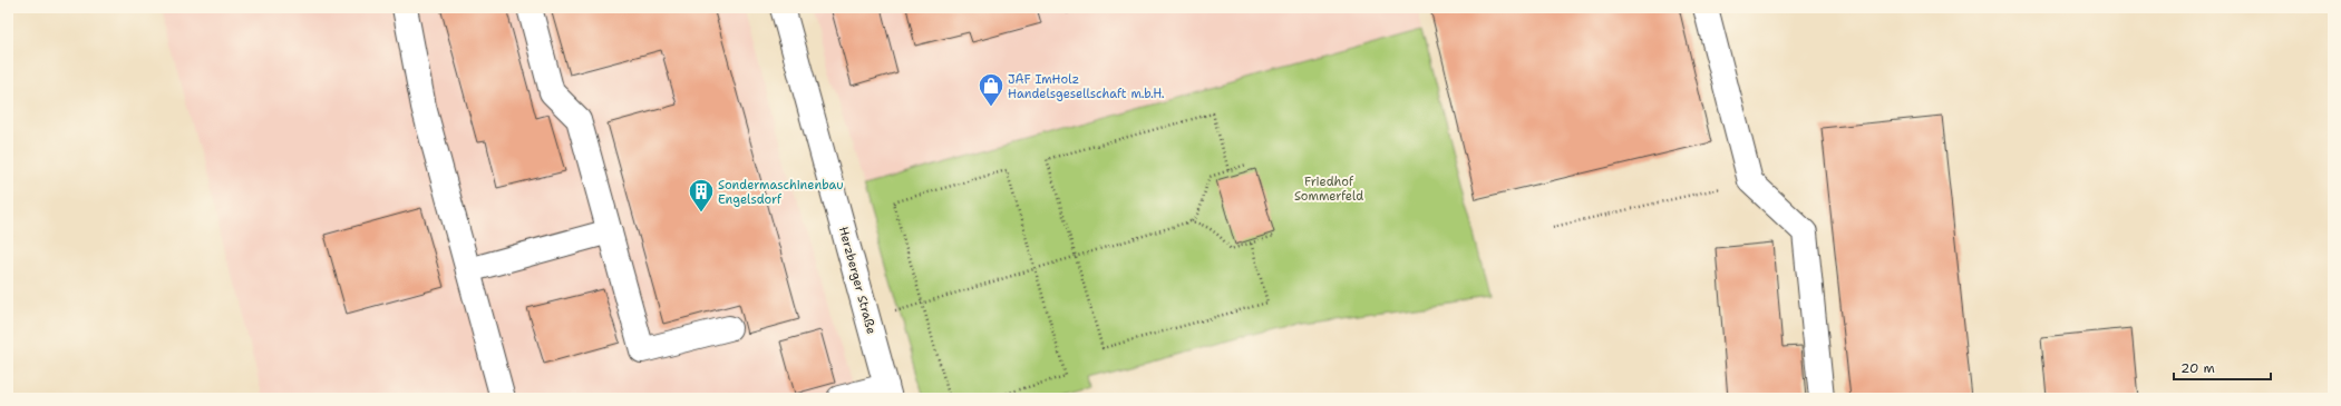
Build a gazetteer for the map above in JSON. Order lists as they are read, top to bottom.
{
  "streets": {
    "main road": ["Herzberger Straße"]
  },
  "parks": ["Friedhof Sommerfeld"],
  "places": {
    "shop": ["JAF ImHolz Handelsgesellschaft m.b.H."],
    "building": ["Sondermaschinenbau Engelsdorf"]
  },
  "scale_bar": "20 m"
}
